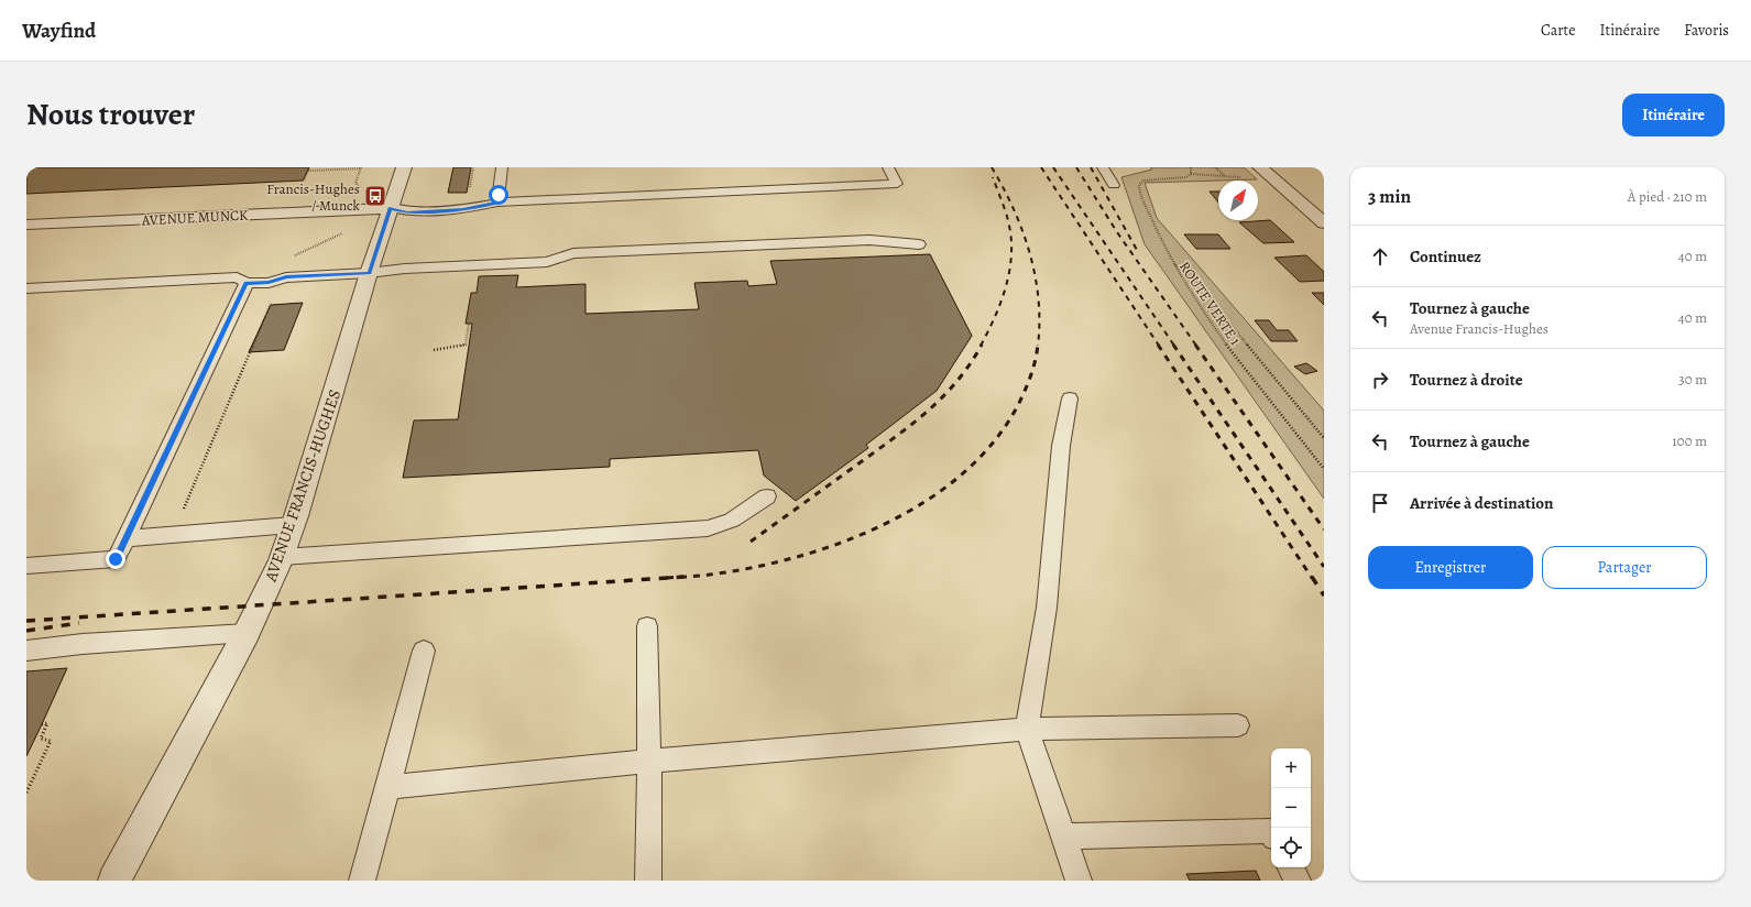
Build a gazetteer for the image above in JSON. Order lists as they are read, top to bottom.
{
  "streets": {
    "street": ["AVENUE MUNCK", "AVENUE FRANCIS-HUGHES"],
    "path": ["ROUTE VERTE 1"]
  },
  "crossings": [
    ["AVENUE MUNCK", "AVENUE FRANCIS-HUGHES"]
  ],
  "places": {
    "bus stop": ["Francis-Hughes / Munck"]
  },
  "north": "top right",
  "page": {
    "header": "Wayfind",
    "nav": ["Carte", "Itinéraire", "Favoris"],
    "title": "Nous trouver",
    "buttons": [
      "Itinéraire",
      ["Enregistrer", "Partager"]
    ],
    "heading": ["3 min", "À pied · 210 m"],
    "list": [
      ["Continuez", "40 m"],
      ["Tournez à gauche", "Avenue Francis-Hughes", "40 m"],
      ["Tournez à droite", "30 m"],
      ["Tournez à gauche", "100 m"],
      "Arrivée à destination"
    ],
    "map_buttons": ["+", "−"]
  }
}
